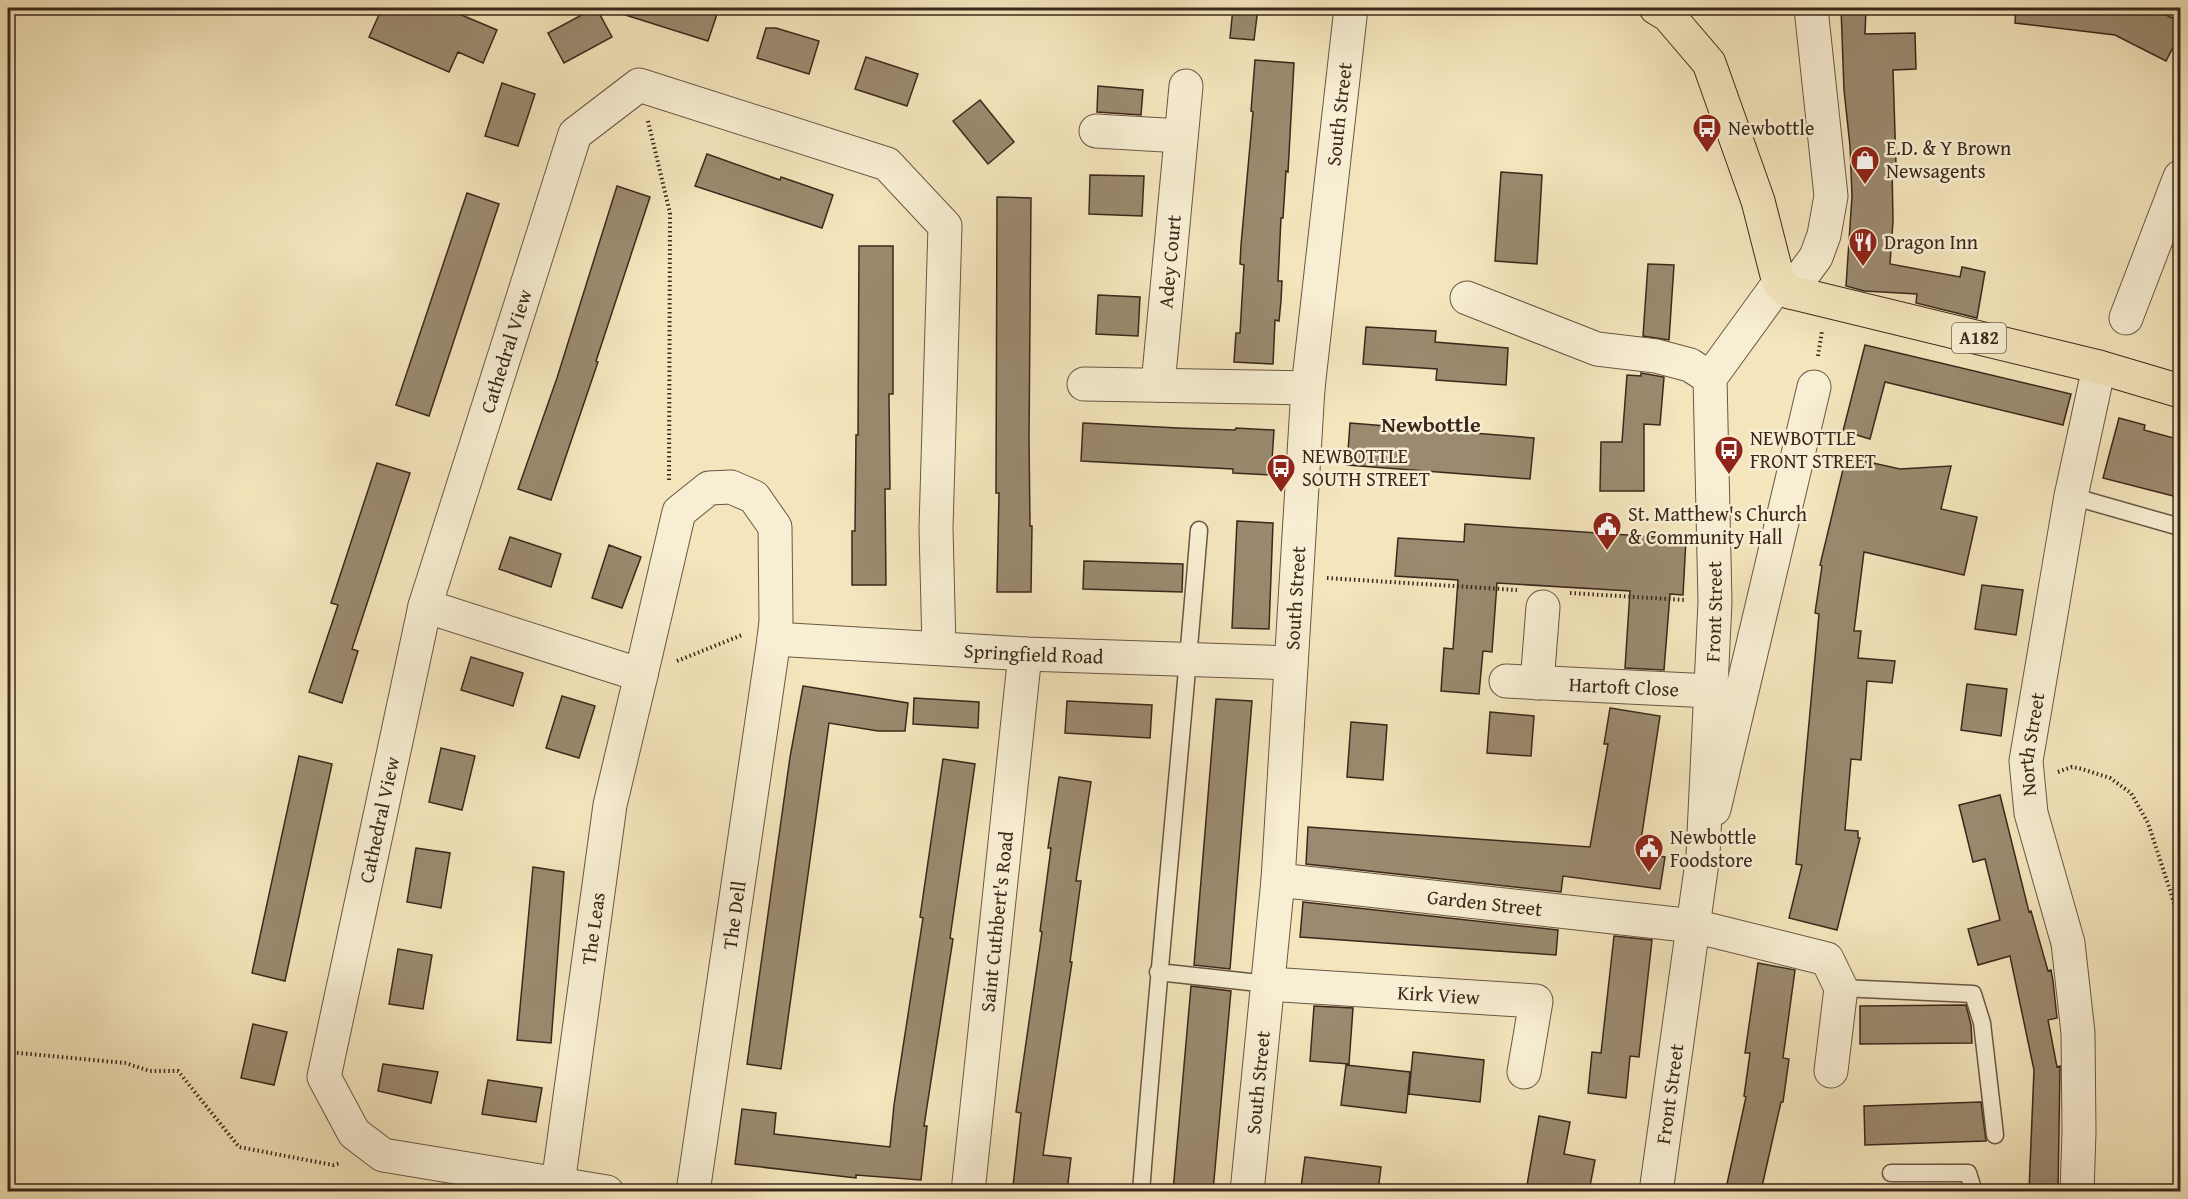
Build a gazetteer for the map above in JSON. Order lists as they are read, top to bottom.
{
  "streets": {
    "main road": ["A182"],
    "street": [
      "South Street",
      "Adey Court",
      "Cathedral View",
      "Front Street",
      "Springfield Road",
      "Hartoft Close",
      "North Street",
      "Garden Street",
      "The Dell",
      "Saint Cuthbert's Road",
      "The Leas",
      "Kirk View"
    ]
  },
  "crossings": [
    ["South Street", "Springfield Road"],
    ["South Street", "Garden Street"],
    ["South Street", "Kirk View"],
    ["A182", "North Street"],
    ["Cathedral View", "The Leas"],
    ["Front Street", "Hartoft Close"],
    ["Front Street", "Garden Street"],
    ["Springfield Road", "The Dell"],
    ["Springfield Road", "Saint Cuthbert's Road"],
    ["The Dell", "The Leas"]
  ],
  "districts": ["Newbottle"],
  "places": {
    "bus stop": ["Newbottle", "NEWBOTTLE FRONT STREET", "NEWBOTTLE SOUTH STREET"],
    "shop": ["E.D. & Y Brown Newsagents"],
    "restaurant": ["Dragon Inn"],
    "public building": ["St. Matthew's Church & Community Hall", "Newbottle Foodstore"]
  }
}
